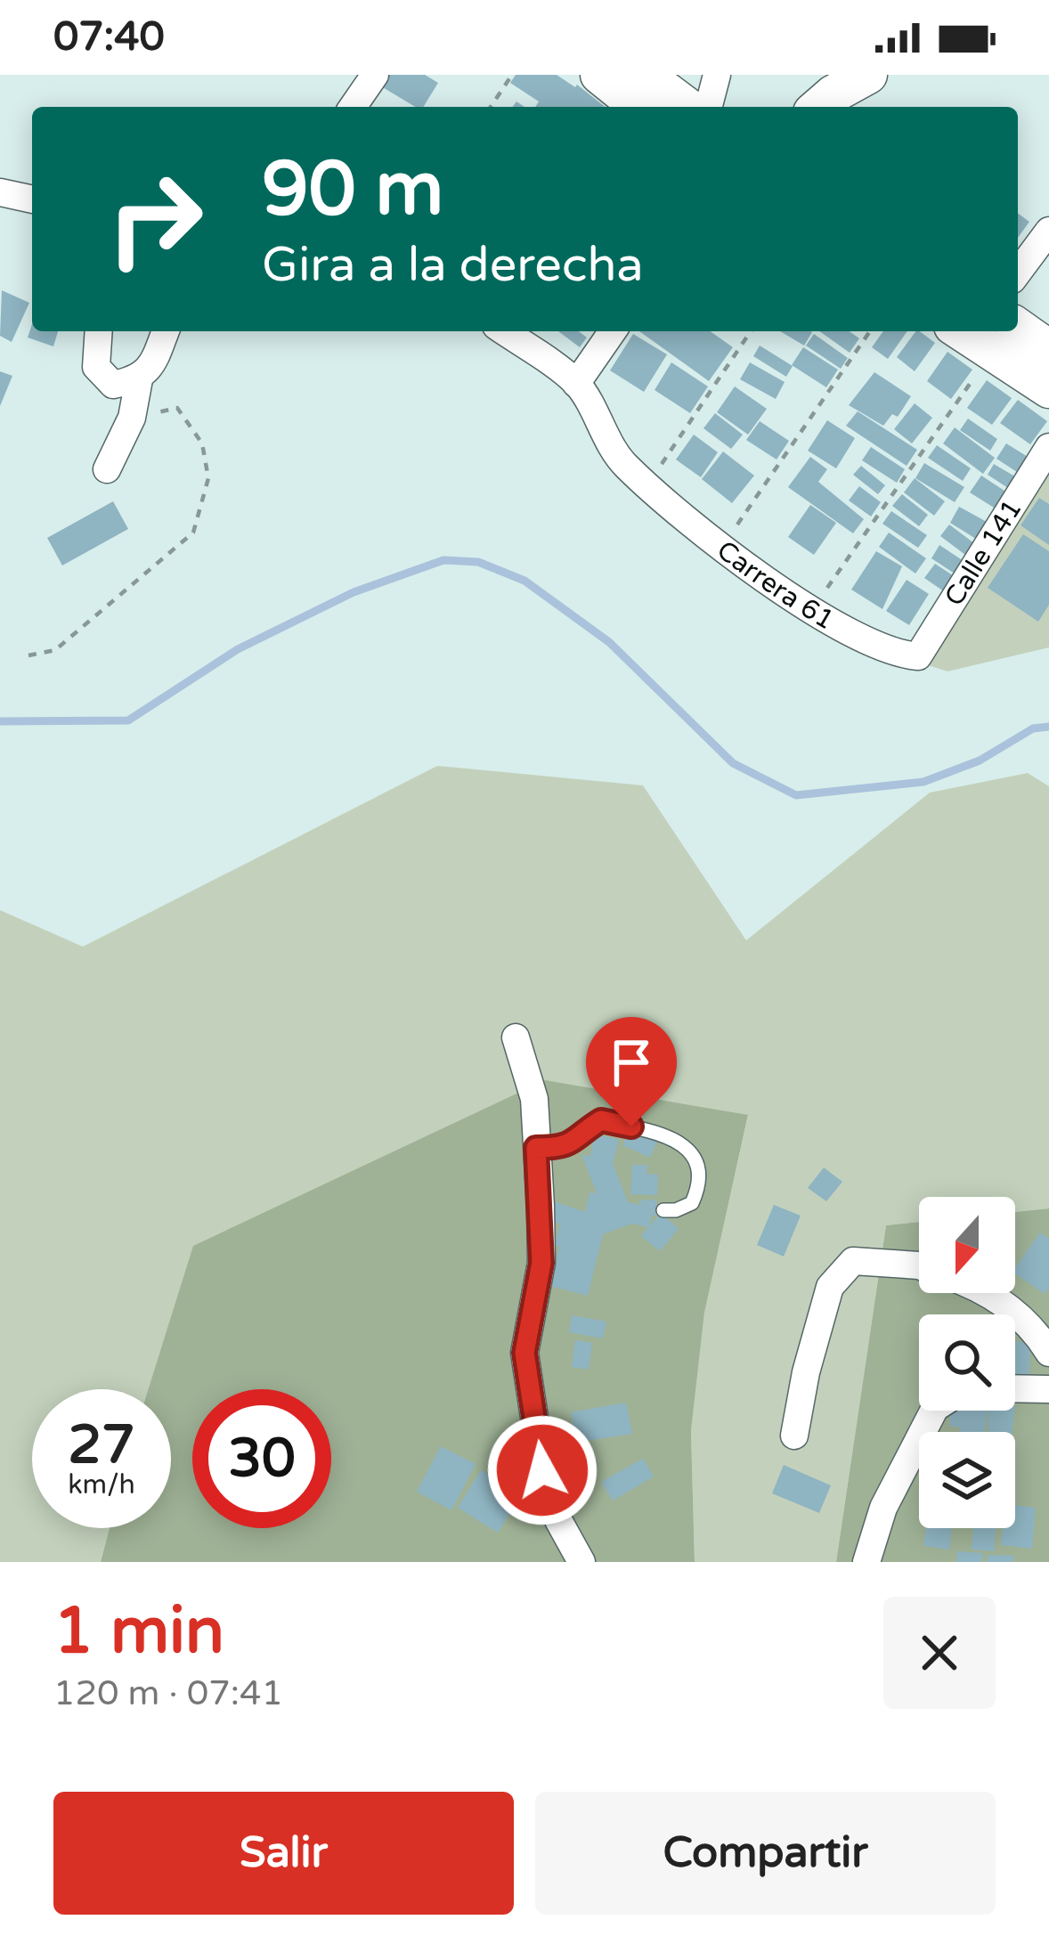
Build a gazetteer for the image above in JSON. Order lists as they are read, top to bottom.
{
  "streets": {
    "street": ["Calle 141", "Carrera 61"]
  },
  "crossings": [
    ["Calle 141", "Carrera 61"]
  ],
  "north": "bottom",
  "page": {
    "status": "07:40",
    "turn": ["90 m", "Gira a la derecha"],
    "speed": "27 km/h",
    "limit": "30",
    "heading": ["1 min", "120 m · 07:41"],
    "buttons": ["Salir", "Compartir"]
  }
}
